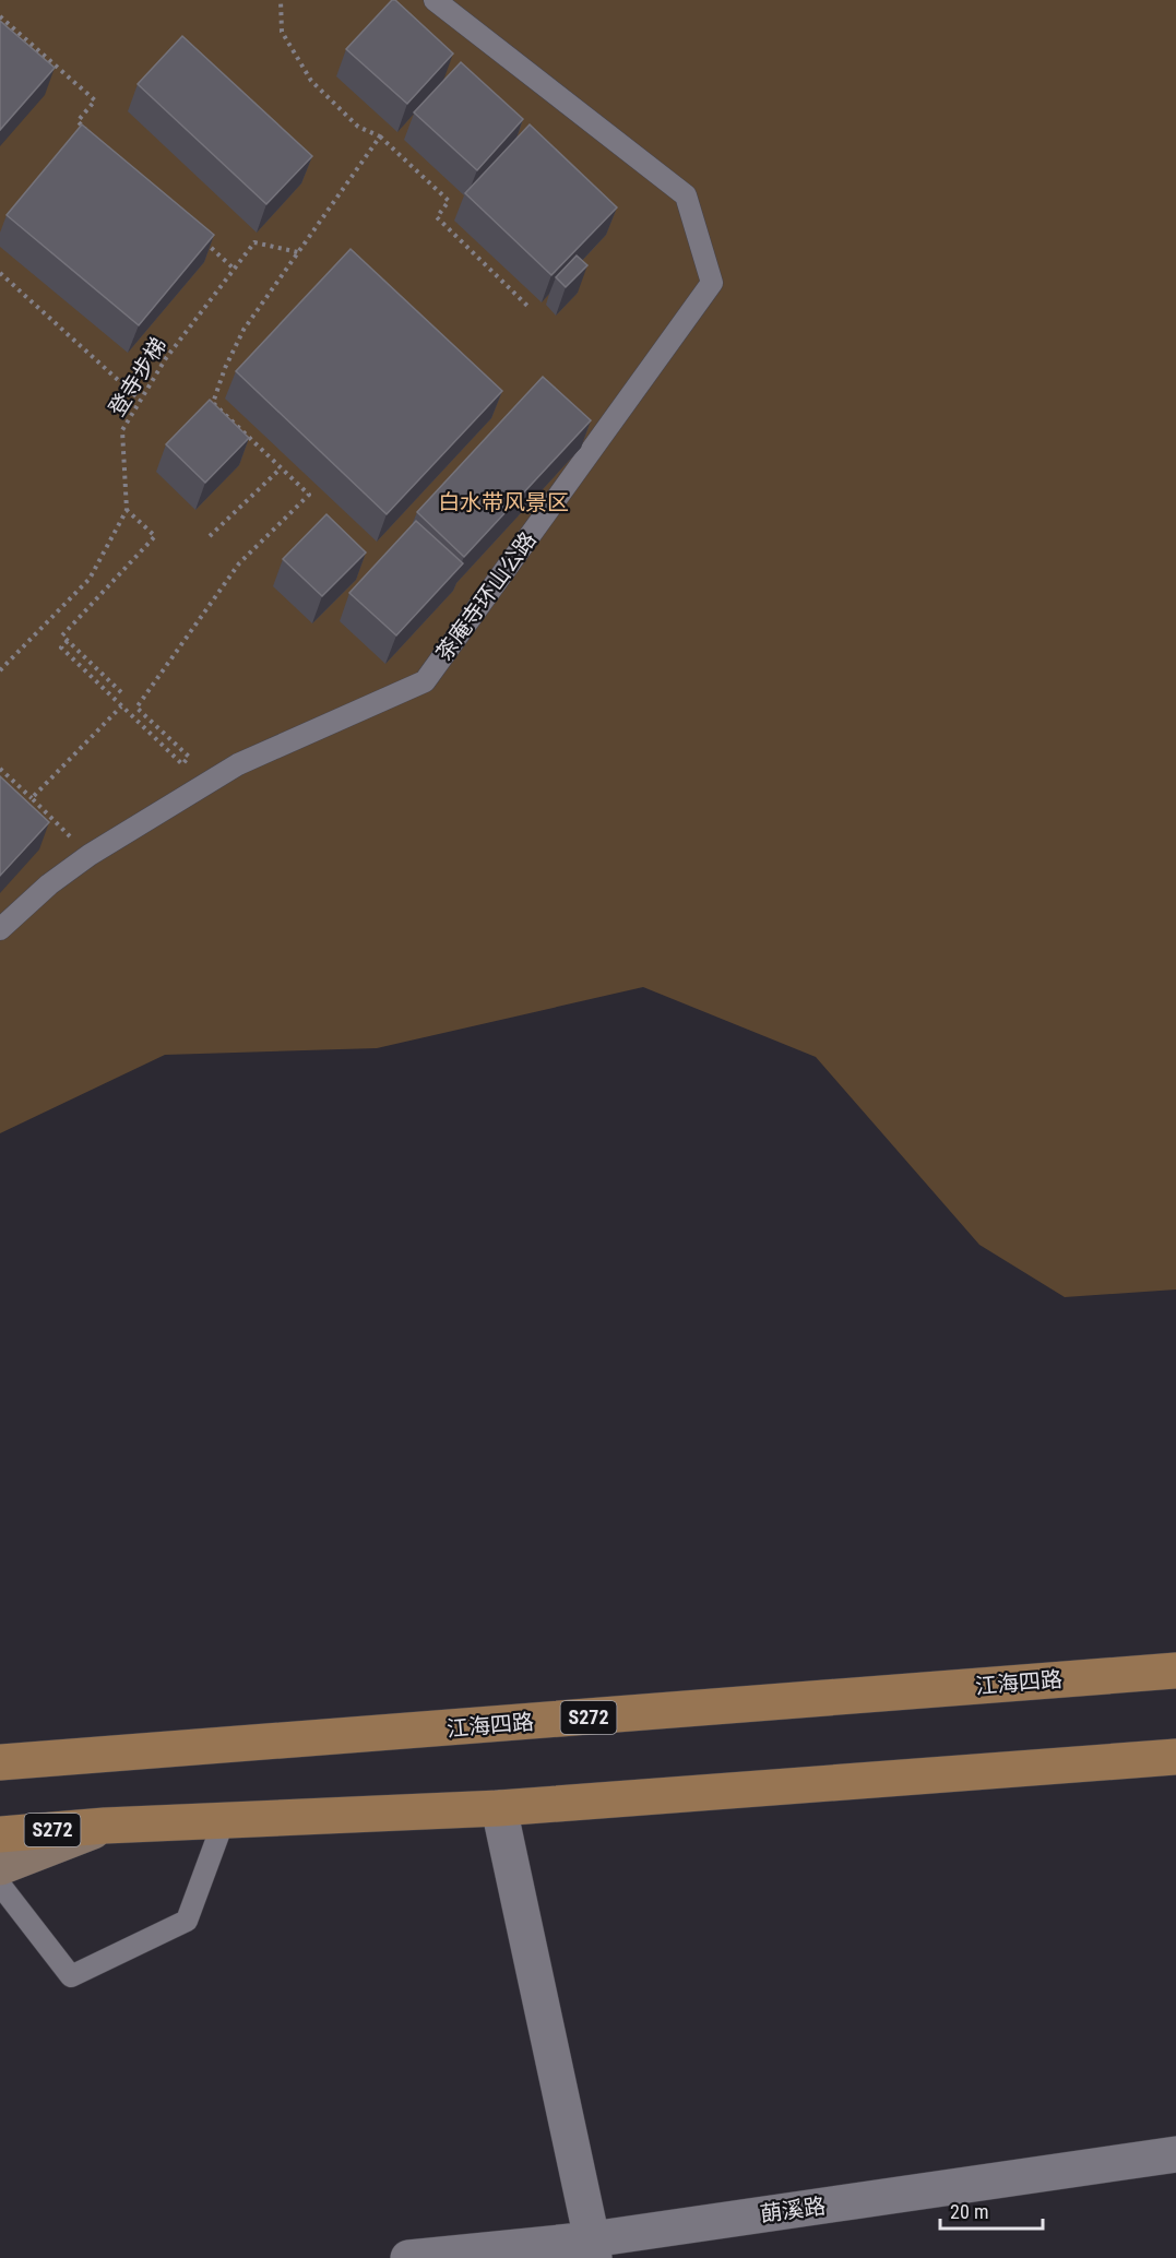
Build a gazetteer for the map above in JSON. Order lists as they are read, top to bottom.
{
  "streets": {
    "main road": ["江海四路", "S272"],
    "street": ["蓢溪路"],
    "lane": ["茶庵寺环山公路"],
    "path": ["登寺步梯"]
  },
  "parks": ["白水带风景区"],
  "scale_bar": "20 m"
}
